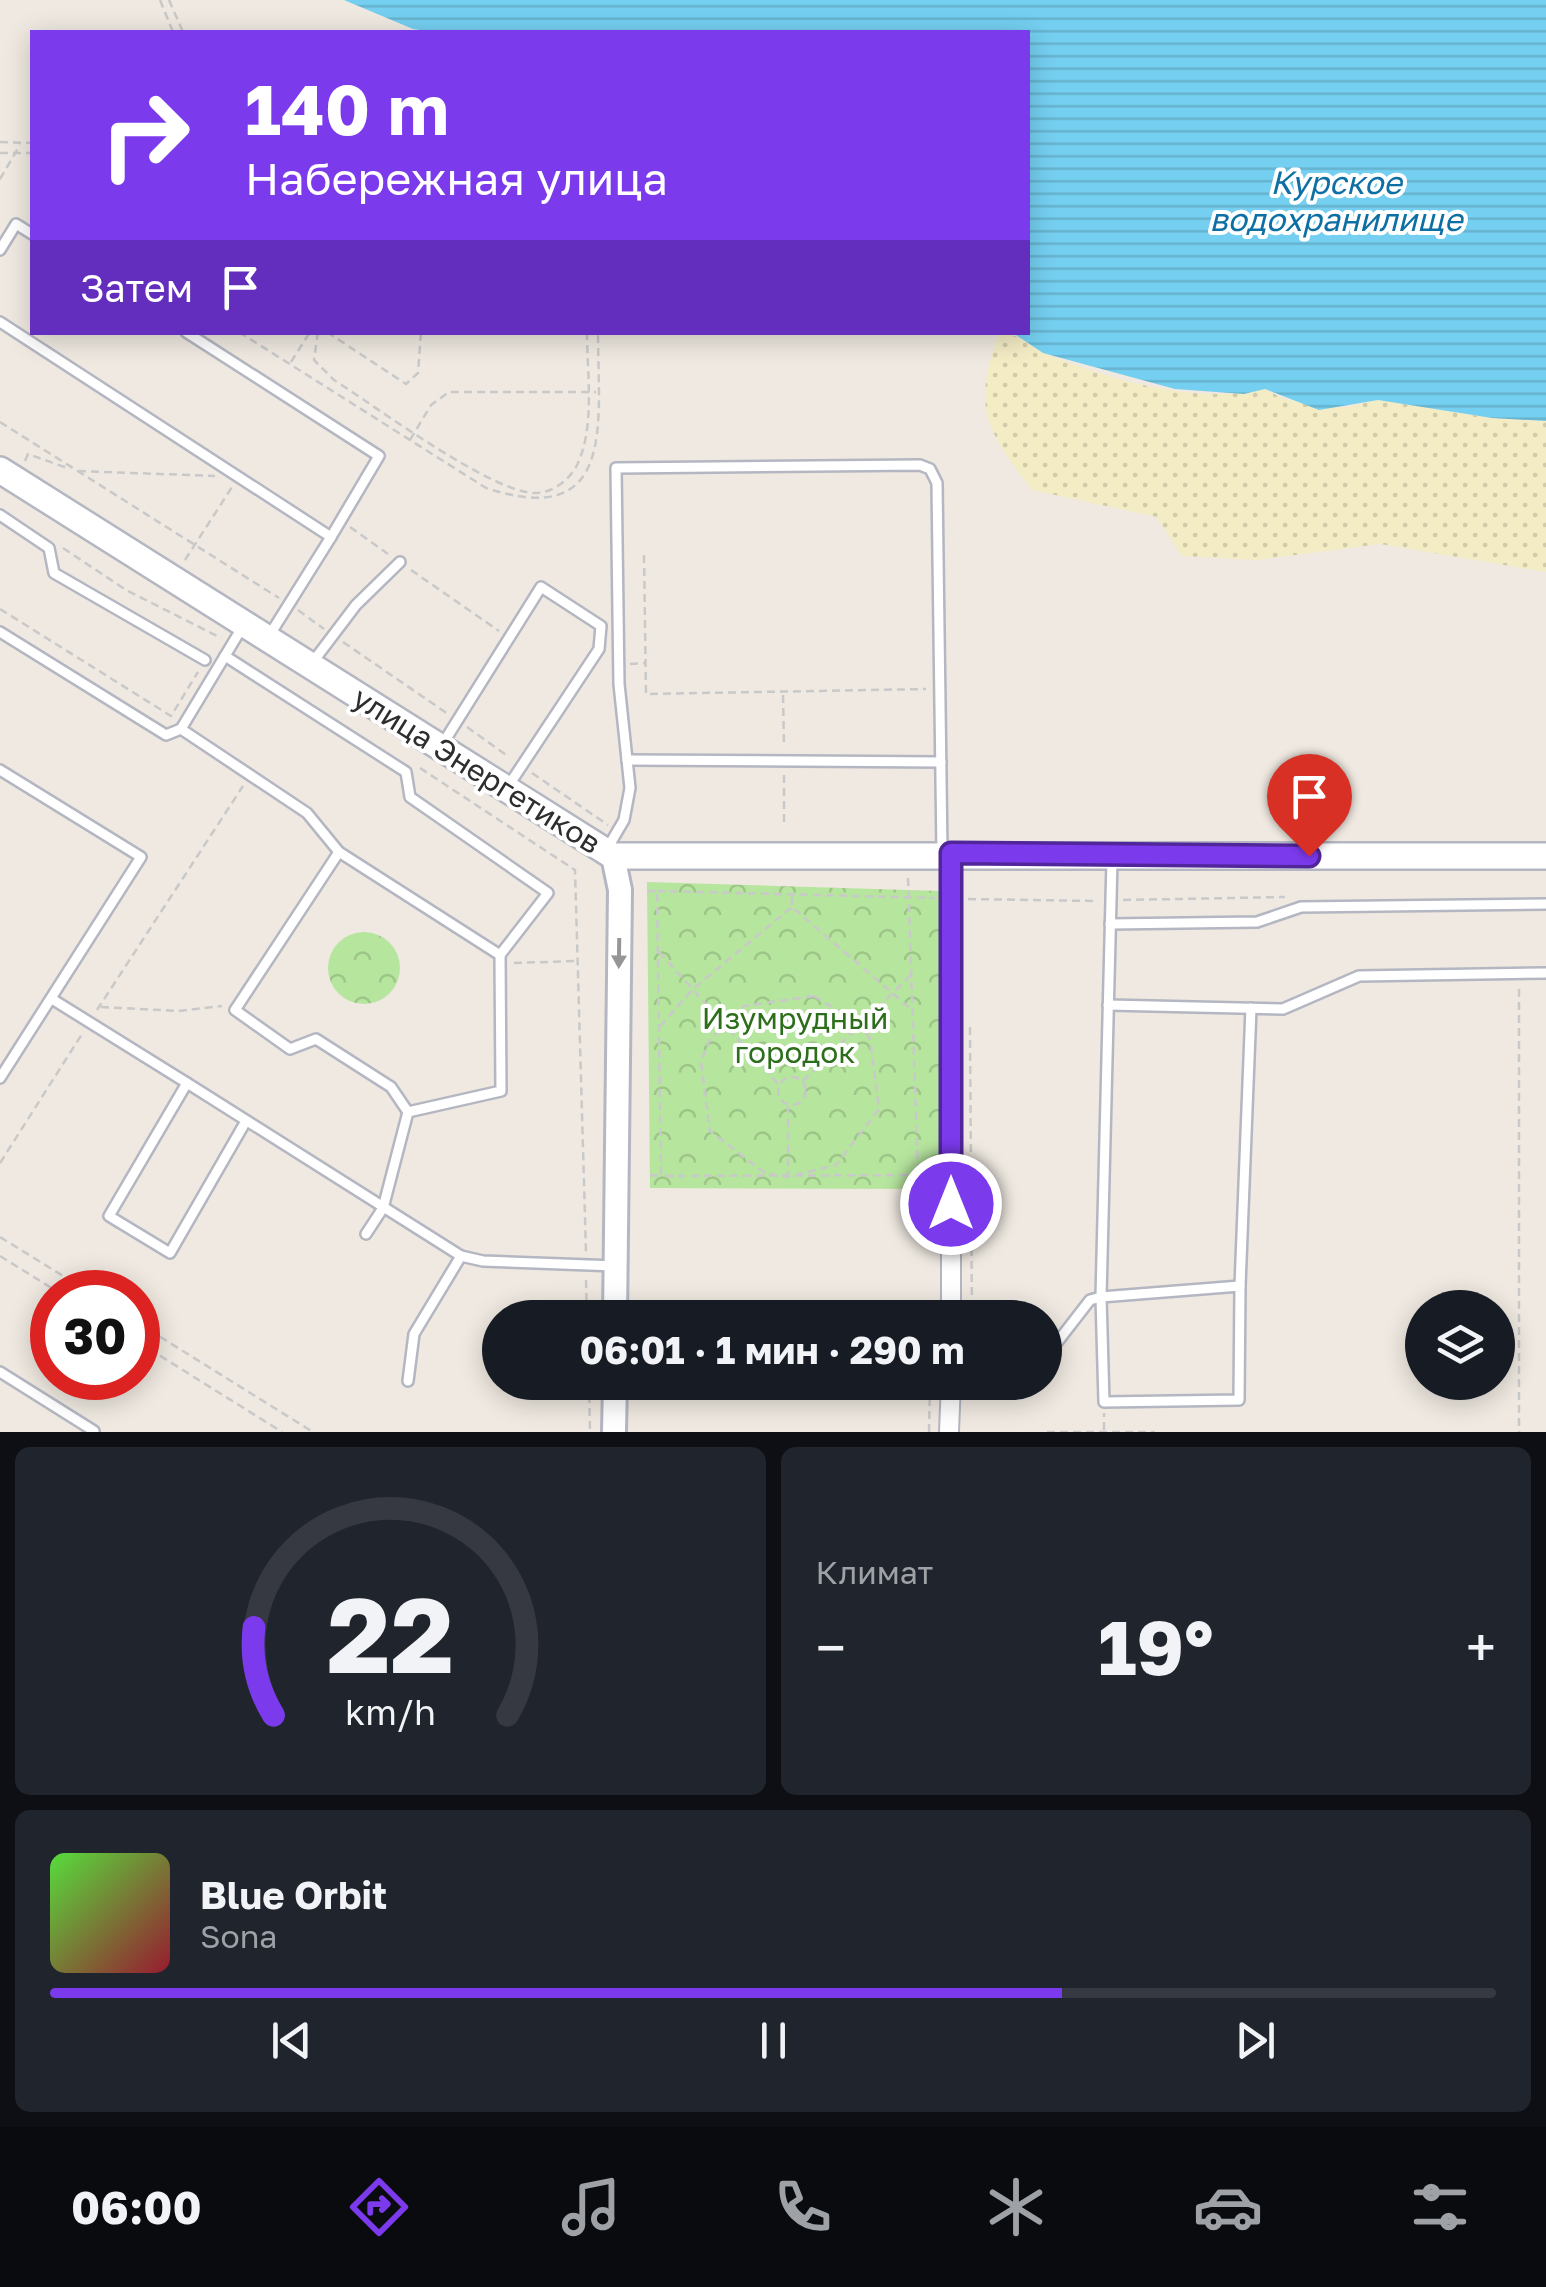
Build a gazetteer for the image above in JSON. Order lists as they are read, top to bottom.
{
  "streets": {
    "main road": ["улица Энергетиков"]
  },
  "one_way": ["улица Энергетиков"],
  "water": ["Курское водохранилище"],
  "parks": ["Изумрудный городок"],
  "page": {
    "turn": ["140 m", "Набережная улица"],
    "then": "Затем",
    "limit": "30",
    "trip": "06:01 · 1 мин · 290 m",
    "tile": "Климат",
    "heat": ["−", "19°", "+"],
    "song": ["Blue Orbit", "Sona"],
    "tabs": "06:00",
    "gauge": ["22", "km/h"]
  }
}
